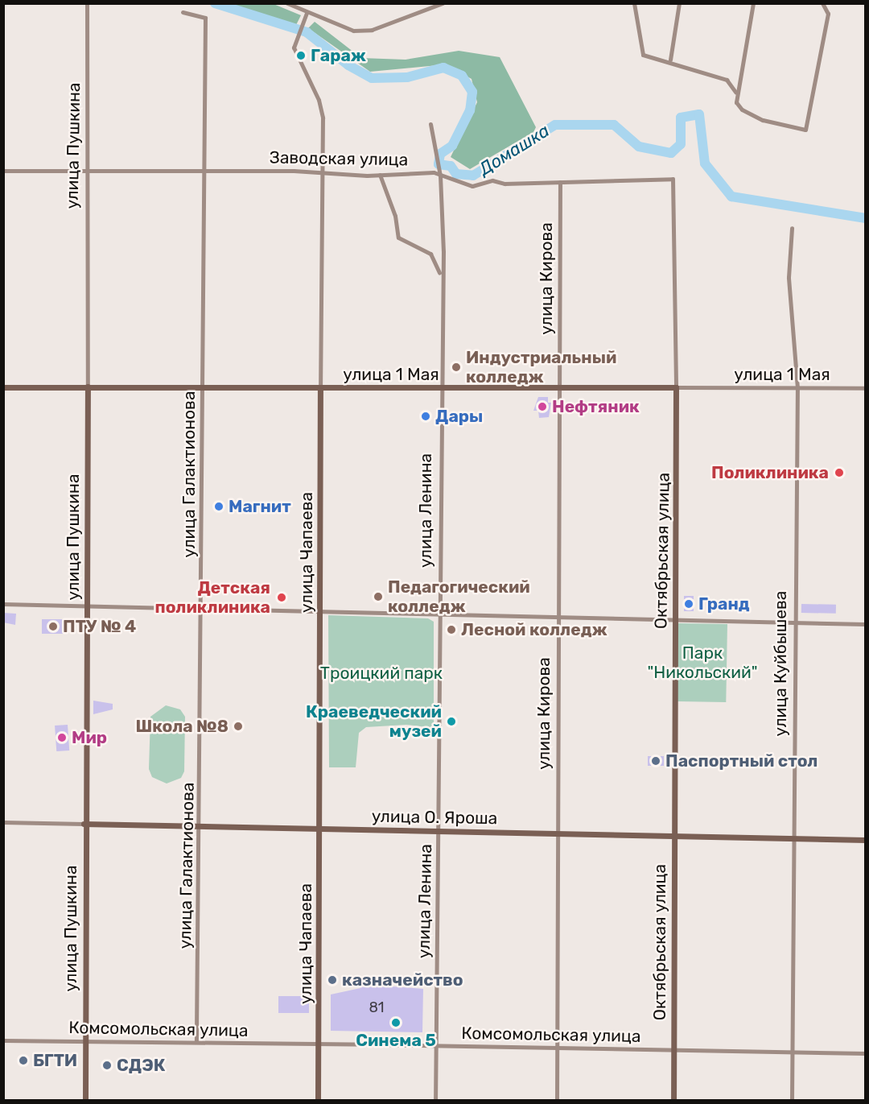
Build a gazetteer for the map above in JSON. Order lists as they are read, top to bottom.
{
  "streets": {
    "main road": [
      "улица Пушкина",
      "улица 1 Мая",
      "Октябрьская улица",
      "улица Чапаева",
      "улица О. Яроша"
    ],
    "street": [
      "Заводская улица",
      "улица Кирова",
      "улица Галактионова",
      "улица Ленина",
      "улица Куйбышева",
      "Комсомольская улица"
    ]
  },
  "crossings": [
    ["улица Пушкина", "Заводская улица"],
    ["улица Пушкина", "улица 1 Мая"],
    ["улица Пушкина", "улица О. Яроша"],
    ["улица Пушкина", "Комсомольская улица"],
    ["Заводская улица", "улица Кирова"],
    ["Заводская улица", "улица Галактионова"],
    ["Заводская улица", "улица Ленина"],
    ["Заводская улица", "Октябрьская улица"],
    ["Заводская улица", "улица Чапаева"],
    ["улица Кирова", "улица 1 Мая"],
    ["улица Кирова", "улица О. Яроша"],
    ["улица Кирова", "Комсомольская улица"],
    ["улица 1 Мая", "улица Галактионова"],
    ["улица 1 Мая", "улица Ленина"],
    ["улица 1 Мая", "Октябрьская улица"],
    ["улица 1 Мая", "улица Чапаева"],
    ["улица 1 Мая", "улица Куйбышева"],
    ["улица Галактионова", "улица О. Яроша"],
    ["улица Галактионова", "Комсомольская улица"],
    ["улица Ленина", "улица О. Яроша"],
    ["улица Ленина", "Комсомольская улица"],
    ["Октябрьская улица", "улица О. Яроша"],
    ["Октябрьская улица", "Комсомольская улица"],
    ["улица Чапаева", "улица О. Яроша"],
    ["улица Чапаева", "Комсомольская улица"],
    ["улица Куйбышева", "улица О. Яроша"],
    ["улица Куйбышева", "Комсомольская улица"]
  ],
  "water": ["Домашка"],
  "parks": ["Парк \"Никольский\"", "Троицкий парк"],
  "places": [
    "Гараж",
    "Индустриальный колледж",
    "Нефтяник",
    "Дары",
    "Поликлиника",
    "Магнит",
    "Педагогический колледж",
    "Детская поликлиника",
    "Гранд",
    "ПТУ № 4",
    "Лесной колледж",
    "Краеведческий музей",
    "Школа №8",
    "Мир",
    "Паспортный стол",
    "казначейство",
    "Синема 5",
    "БГТИ",
    "СДЭК"
  ],
  "house_numbers": ["81"]
}
